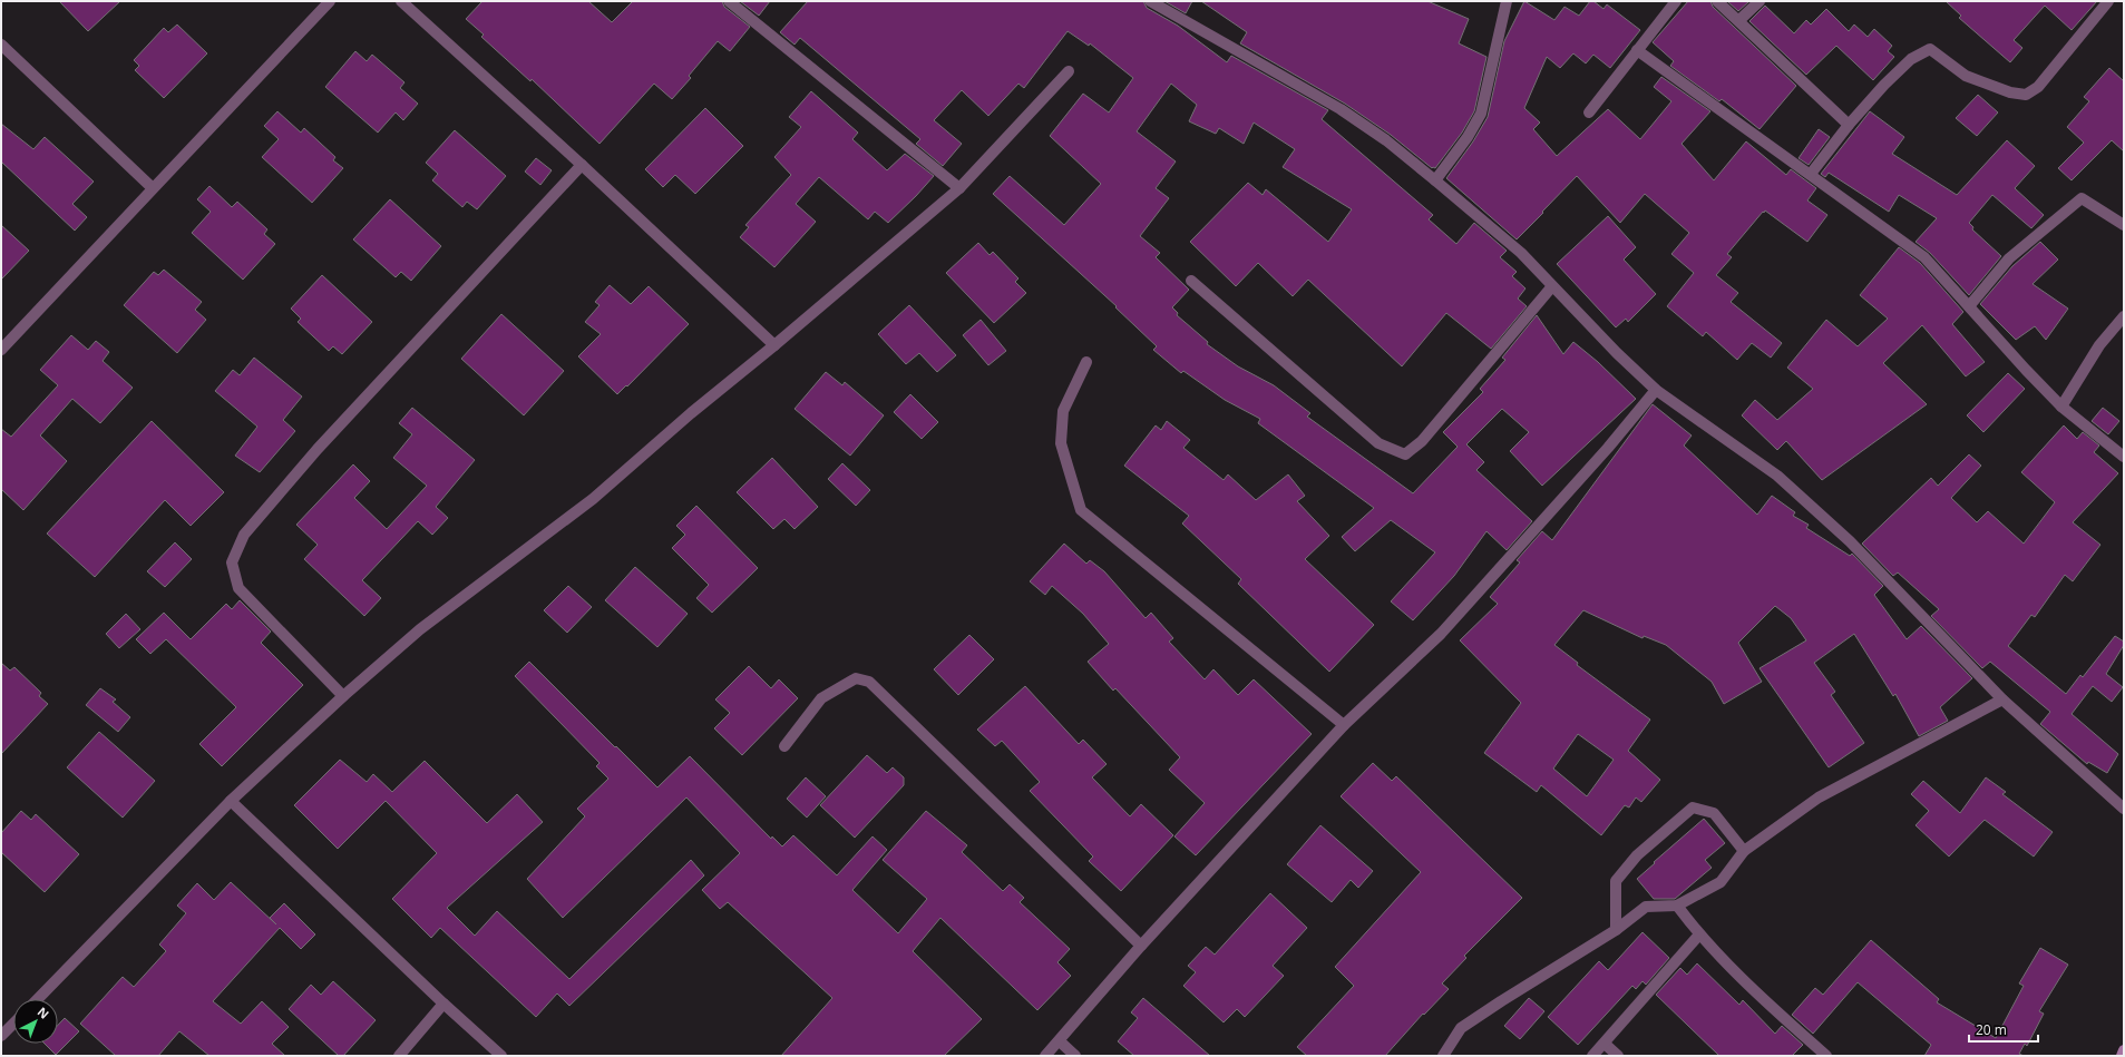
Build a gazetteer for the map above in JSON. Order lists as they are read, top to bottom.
{
  "scale_bar": "20 m",
  "north": "top right"
}
